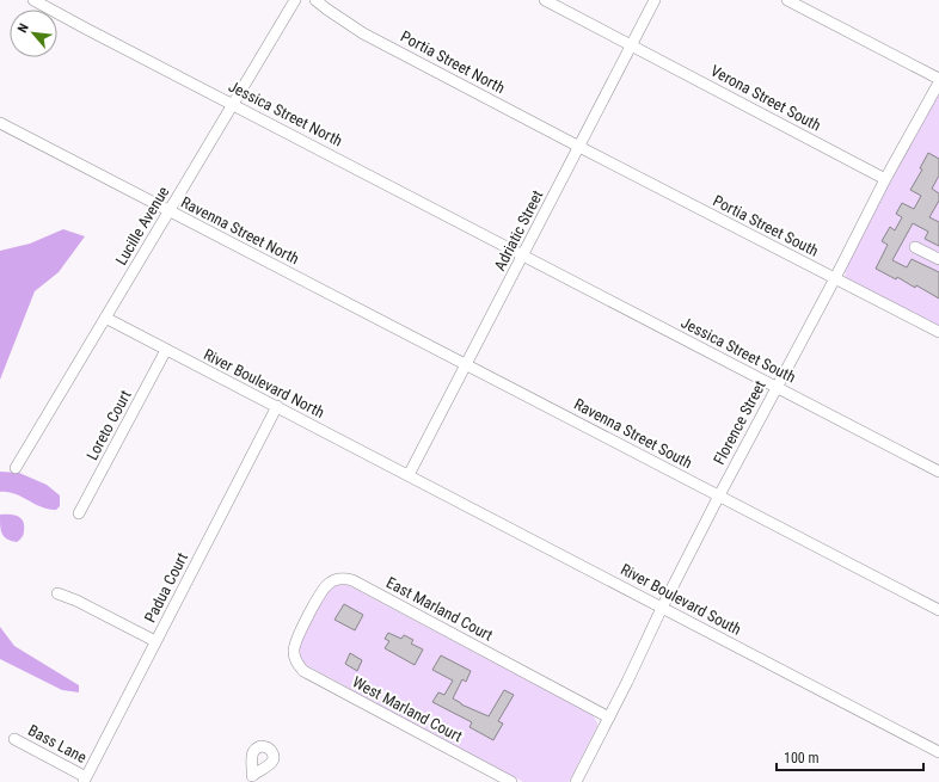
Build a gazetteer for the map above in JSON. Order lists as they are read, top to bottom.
{
  "streets": {
    "street": [
      "Portia Street North",
      "Verona Street South",
      "Jessica Street North",
      "Lucille Avenue",
      "Portia Street South",
      "Ravenna Street North",
      "Adriatic Street",
      "Jessica Street South",
      "River Boulevard North",
      "Florence Street",
      "Loreto Court",
      "Ravenna Street South",
      "Padua Court",
      "River Boulevard South",
      "East Marland Court",
      "West Marland Court",
      "Bass Lane"
    ]
  },
  "crossings": [
    ["Portia Street North", "Portia Street South"],
    ["Portia Street North", "Adriatic Street"],
    ["Verona Street South", "Adriatic Street"],
    ["Verona Street South", "Florence Street"],
    ["Jessica Street North", "Lucille Avenue"],
    ["Jessica Street North", "Adriatic Street"],
    ["Jessica Street North", "Jessica Street South"],
    ["Lucille Avenue", "Ravenna Street North"],
    ["Lucille Avenue", "River Boulevard North"],
    ["Portia Street South", "Adriatic Street"],
    ["Portia Street South", "Florence Street"],
    ["Ravenna Street North", "Adriatic Street"],
    ["Ravenna Street North", "Ravenna Street South"],
    ["Adriatic Street", "Jessica Street South"],
    ["Adriatic Street", "River Boulevard North"],
    ["Adriatic Street", "Ravenna Street South"],
    ["Adriatic Street", "River Boulevard South"],
    ["Jessica Street South", "Florence Street"],
    ["River Boulevard North", "Loreto Court"],
    ["River Boulevard North", "Padua Court"],
    ["River Boulevard North", "River Boulevard South"],
    ["Florence Street", "Ravenna Street South"],
    ["Florence Street", "River Boulevard South"],
    ["Florence Street", "East Marland Court"],
    ["Padua Court", "Bass Lane"],
    ["East Marland Court", "West Marland Court"]
  ],
  "scale_bar": "100 m",
  "north": "top left"
}
